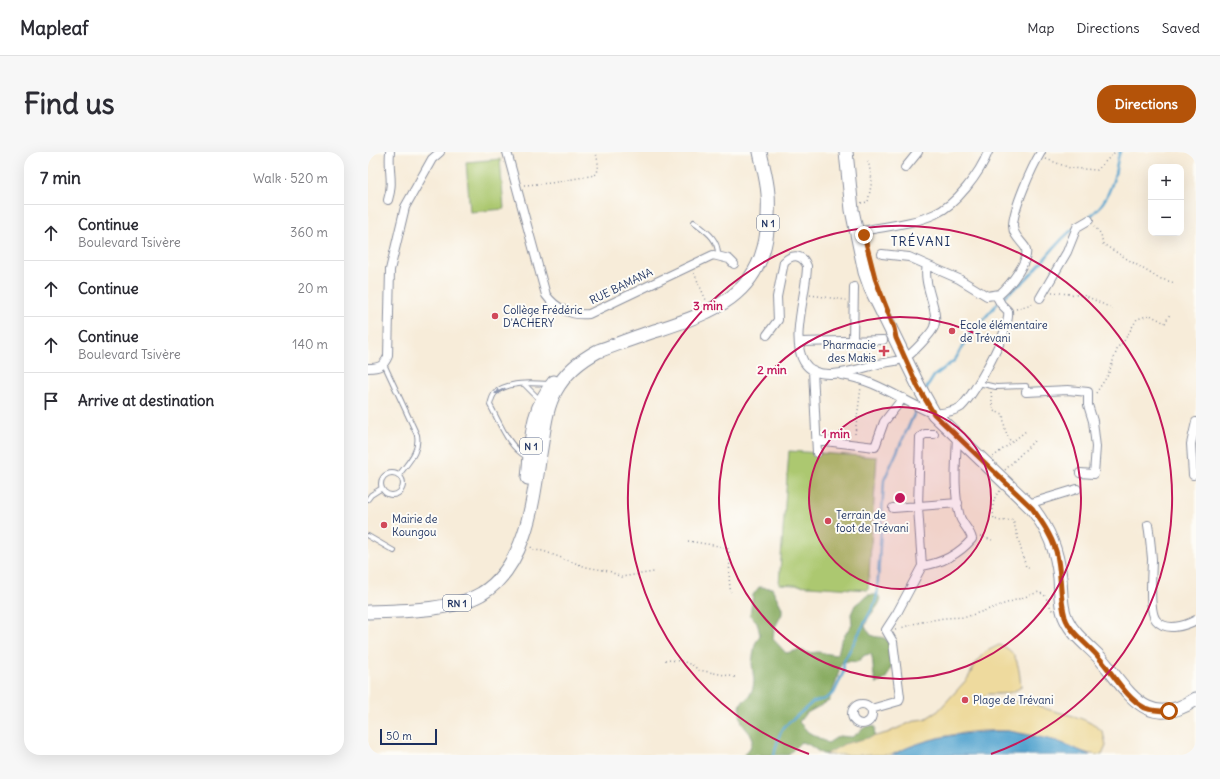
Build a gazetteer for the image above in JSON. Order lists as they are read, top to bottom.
{
  "streets": {
    "main road": ["N 1", "RN 1"],
    "street": ["RUE BAMANA"]
  },
  "crossings": [
    ["N 1", "RN 1"]
  ],
  "districts": ["TRÉVANI"],
  "places": {
    "other": [
      "Collège Frédéric D'ACHERY",
      "Ecole élémentaire de Trévani",
      "Terrain de foot de Trévani",
      "Mairie de Koungou",
      "Plage de Trévani"
    ],
    "health": ["Pharmacie des Makis"]
  },
  "scale_bar": "50 m",
  "page": {
    "header": "Mapleaf",
    "nav": ["Map", "Directions", "Saved"],
    "buttons": "Directions",
    "title": "Find us",
    "heading": ["7 min", "Walk · 520 m"],
    "map_buttons": ["+", "−"],
    "list": [
      ["Continue", "Boulevard Tsivère", "360 m"],
      ["Continue", "20 m"],
      ["Continue", "Boulevard Tsivère", "140 m"],
      "Arrive at destination"
    ],
    "scale": "50 m"
  },
  "rings": ["3 min", "2 min", "1 min"]
}
